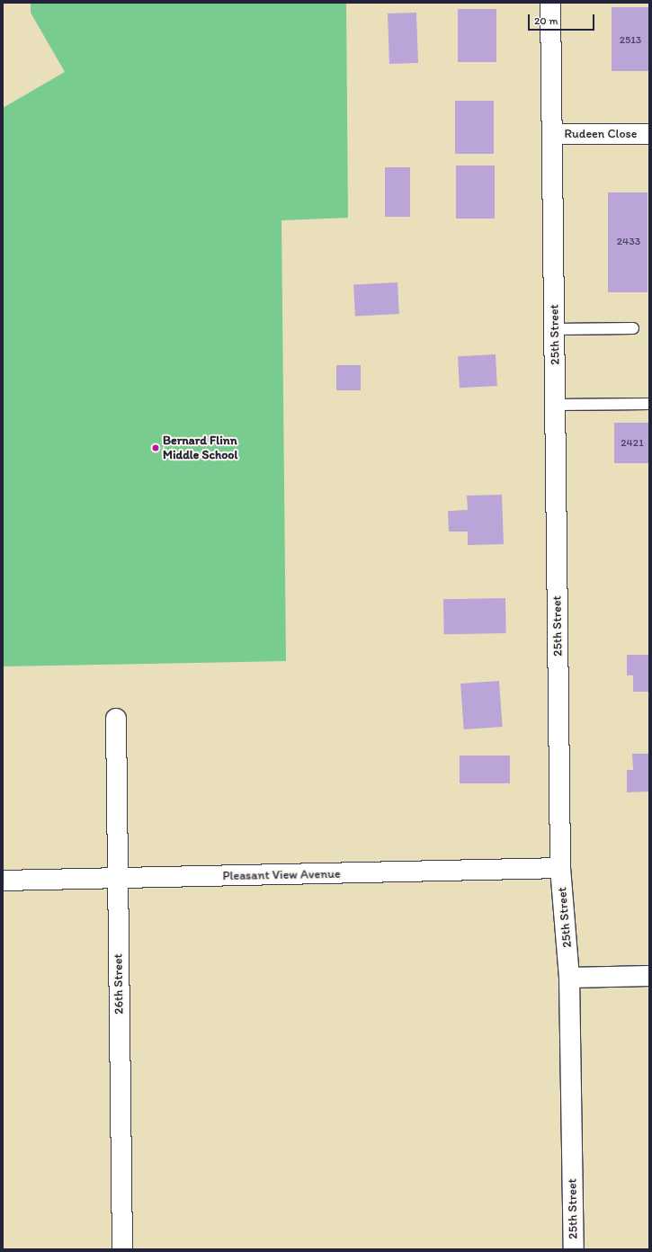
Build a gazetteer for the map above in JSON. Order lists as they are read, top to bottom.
{
  "streets": {
    "street": [
      "Rudeen Close",
      "25th Street",
      "Pleasant View Avenue",
      "26th Street"
    ]
  },
  "crossings": [
    ["Rudeen Close", "25th Street"],
    ["25th Street", "Pleasant View Avenue"],
    ["Pleasant View Avenue", "26th Street"]
  ],
  "places": ["Bernard Flinn Middle School"],
  "house_numbers": ["2513", "2433", "2421"],
  "scale_bar": "20 m"
}
